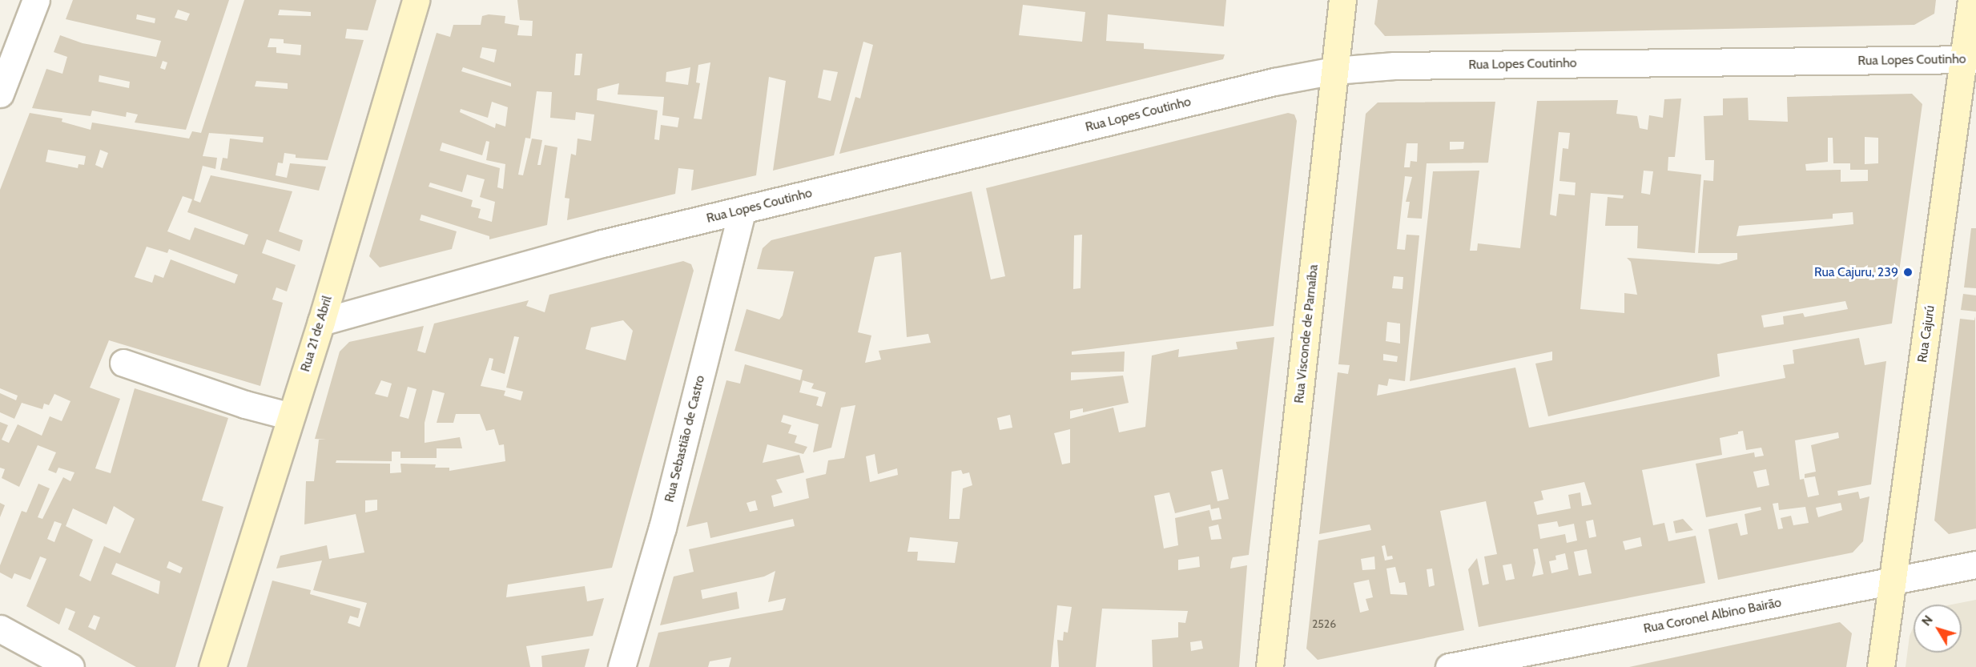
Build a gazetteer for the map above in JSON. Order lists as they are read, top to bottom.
{
  "streets": {
    "street": [
      "Rua Lopes Coutinho",
      "Rua 21 de Abril",
      "Rua Visconde de Parnaíba",
      "Rua Cajurú",
      "Rua Sebastião de Castro",
      "Rua Coronel Albino Bairão"
    ]
  },
  "crossings": [
    ["Rua Lopes Coutinho", "Rua 21 de Abril"],
    ["Rua Lopes Coutinho", "Rua Visconde de Parnaíba"],
    ["Rua Lopes Coutinho", "Rua Cajurú"],
    ["Rua Lopes Coutinho", "Rua Sebastião de Castro"],
    ["Rua Cajurú", "Rua Coronel Albino Bairão"]
  ],
  "places": ["Rua Cajuru, 239"],
  "house_numbers": ["2526"],
  "north": "top left"
}
